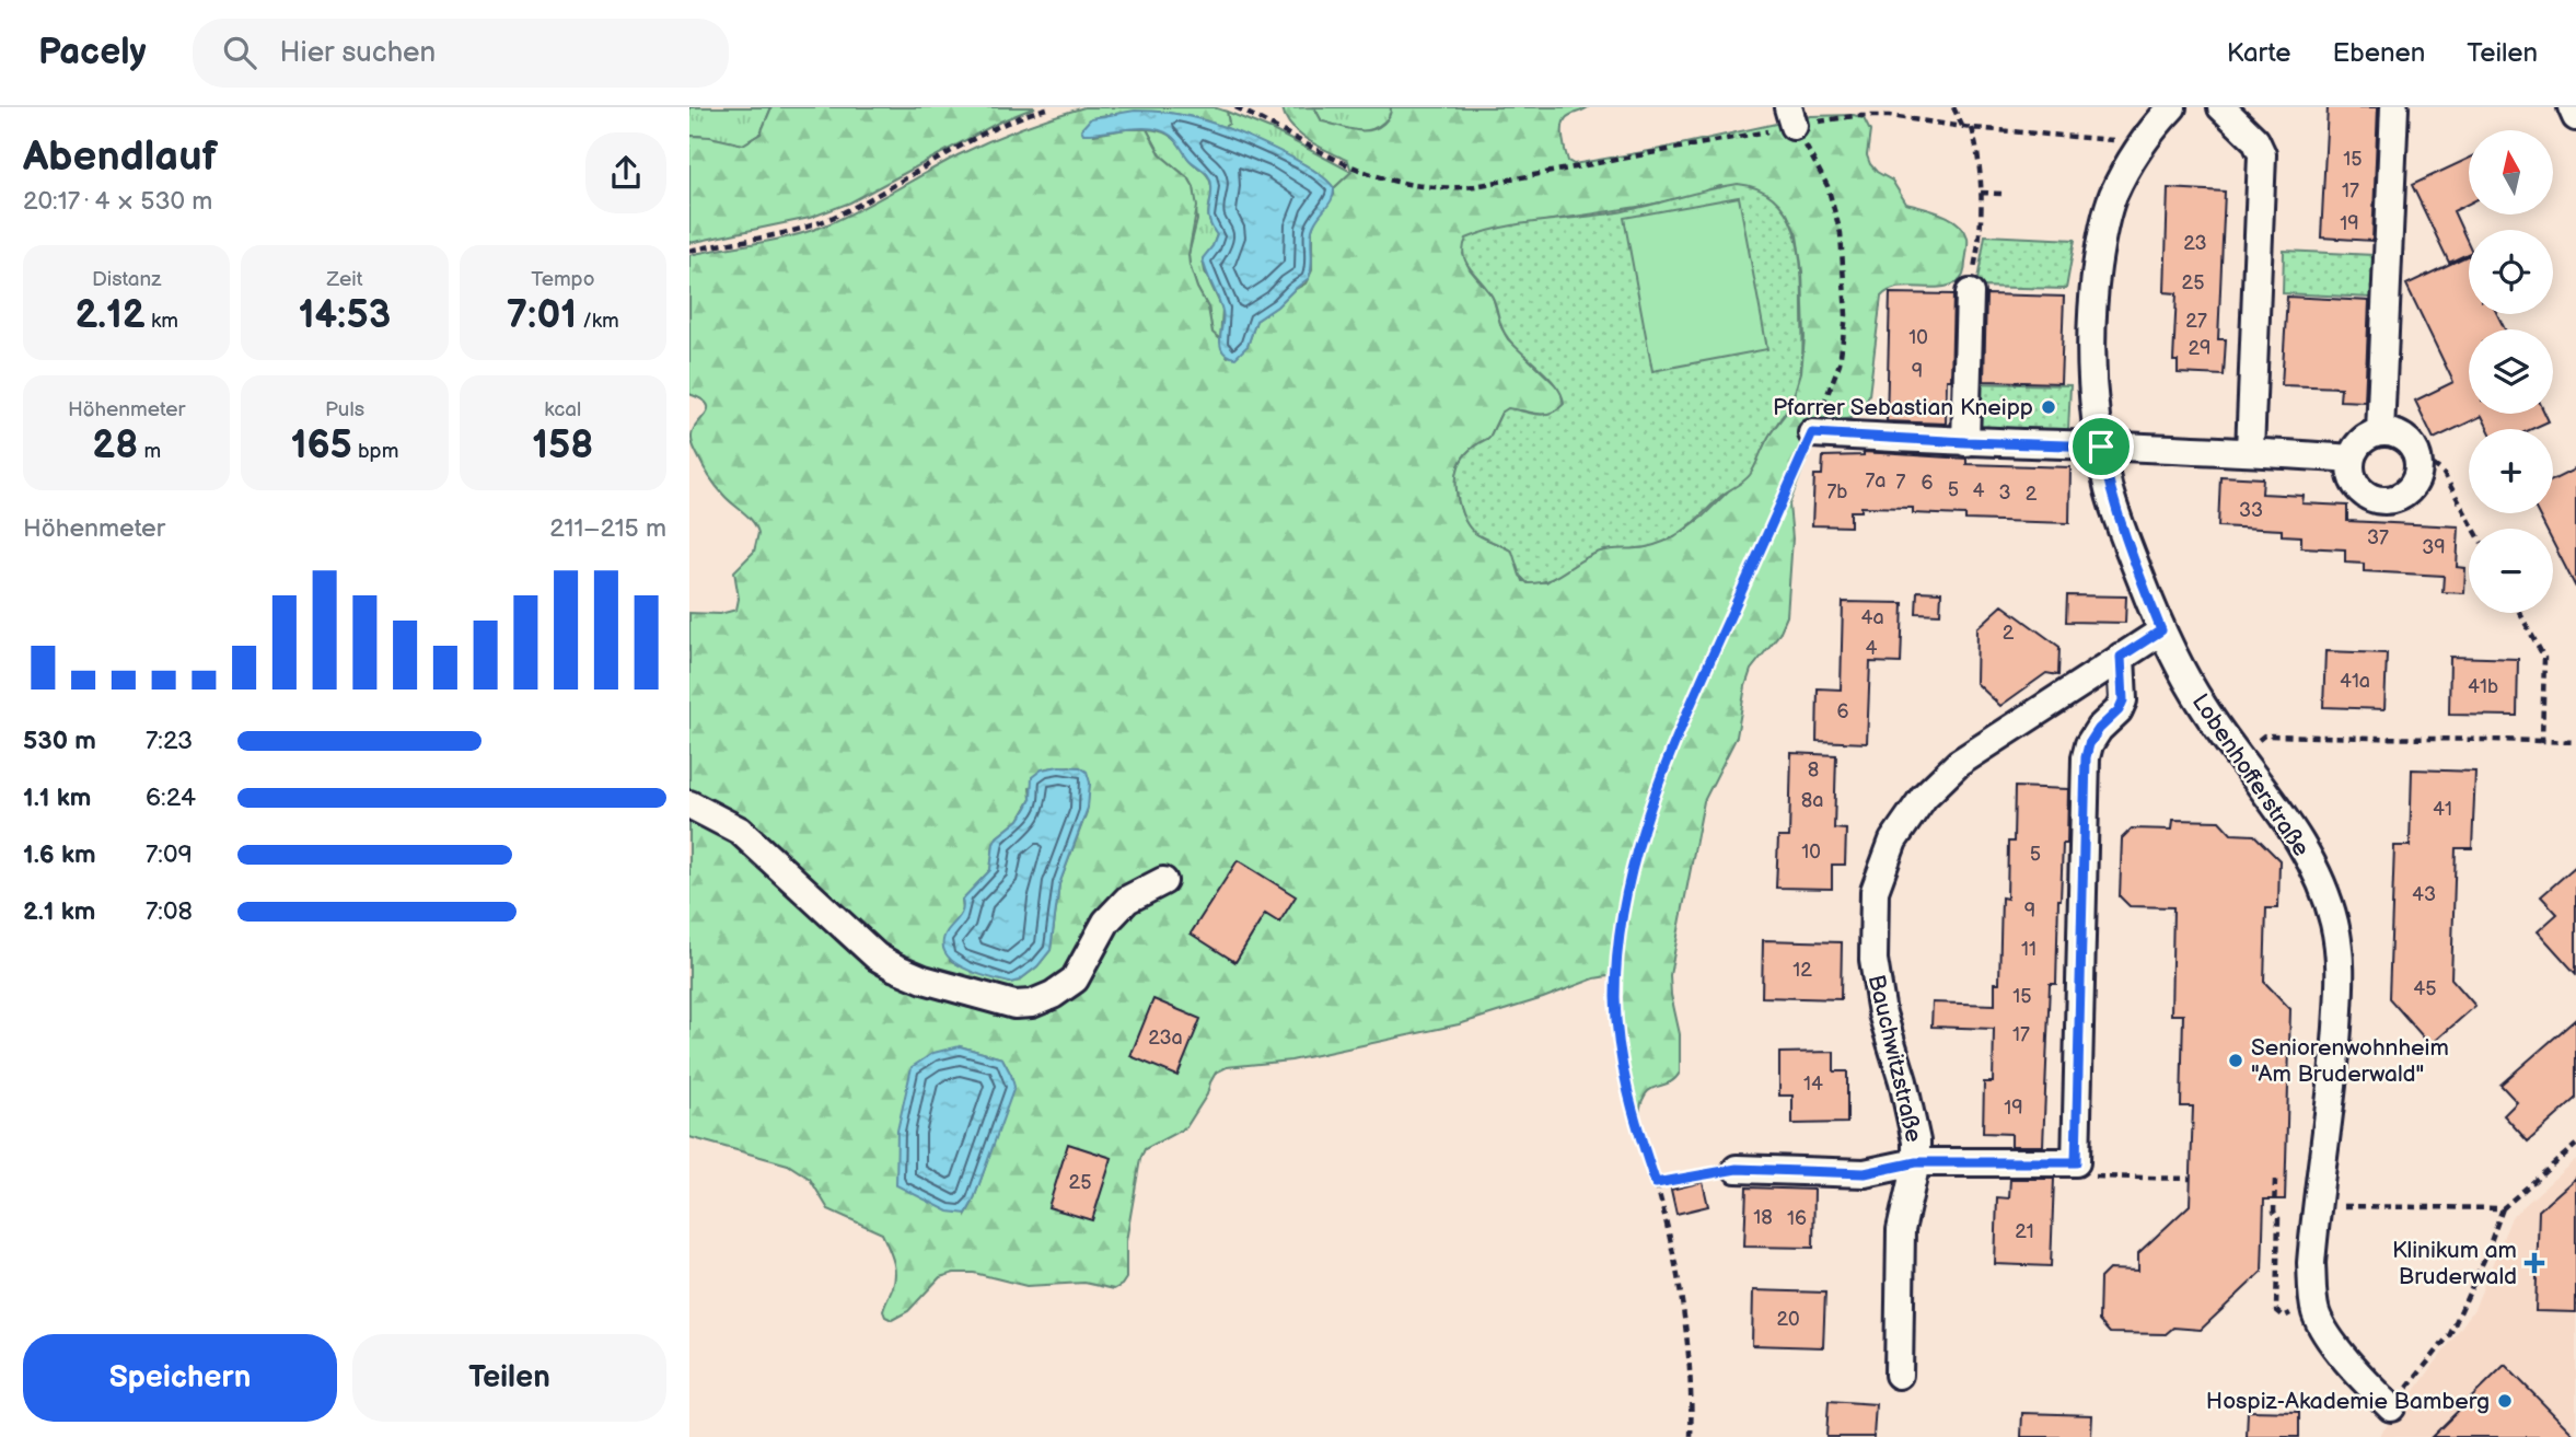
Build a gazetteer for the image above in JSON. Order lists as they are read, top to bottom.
{
  "streets": {
    "street": ["Lobenhofferstraße", "Bauchwitzstraße"]
  },
  "crossings": [
    ["Lobenhofferstraße", "Bauchwitzstraße"]
  ],
  "places": {
    "other": ["Pfarrer Sebastian Kneipp", "Seniorenwohnheim \"Am Bruderwald\"", "Hospiz-Akademie Bamberg"],
    "health": ["Klinikum am Bruderwald"]
  },
  "house_numbers": [
    "15",
    "17",
    "19",
    "23",
    "25",
    "27",
    "10",
    "29",
    "9",
    "7a",
    "7",
    "6",
    "5",
    "4",
    "7b",
    "3",
    "2",
    "33",
    "37",
    "39",
    "4a",
    "2",
    "4",
    "41a",
    "41b",
    "6",
    "8",
    "8a",
    "41",
    "10",
    "5",
    "43",
    "9",
    "11",
    "12",
    "45",
    "15",
    "17",
    "23a",
    "14",
    "19",
    "25",
    "18",
    "16",
    "21",
    "20"
  ],
  "north": "top",
  "page": {
    "header": "Pacely",
    "search": "Hier suchen",
    "nav": ["Karte", "Ebenen", "Teilen"],
    "heading": ["Abendlauf", "20:17 · 4 × 530 m"],
    "map_buttons": ["+", "−"],
    "stats": [
      ["Distanz", "2.12 km"],
      ["Zeit", "14:53"],
      ["Tempo", "7:01 /km"],
      ["Höhenmeter", "28 m"],
      ["Puls", "165 bpm"],
      ["kcal", "158"]
    ],
    "chart": ["Höhenmeter", "211–215 m"],
    "list": [
      {
        "name": "530 m",
        "note": "7:23"
      },
      {
        "name": "1.1 km",
        "note": "6:24"
      },
      {
        "name": "1.6 km",
        "note": "7:09"
      },
      {
        "name": "2.1 km",
        "note": "7:08"
      }
    ],
    "buttons": ["Speichern", "Teilen"]
  }
}
